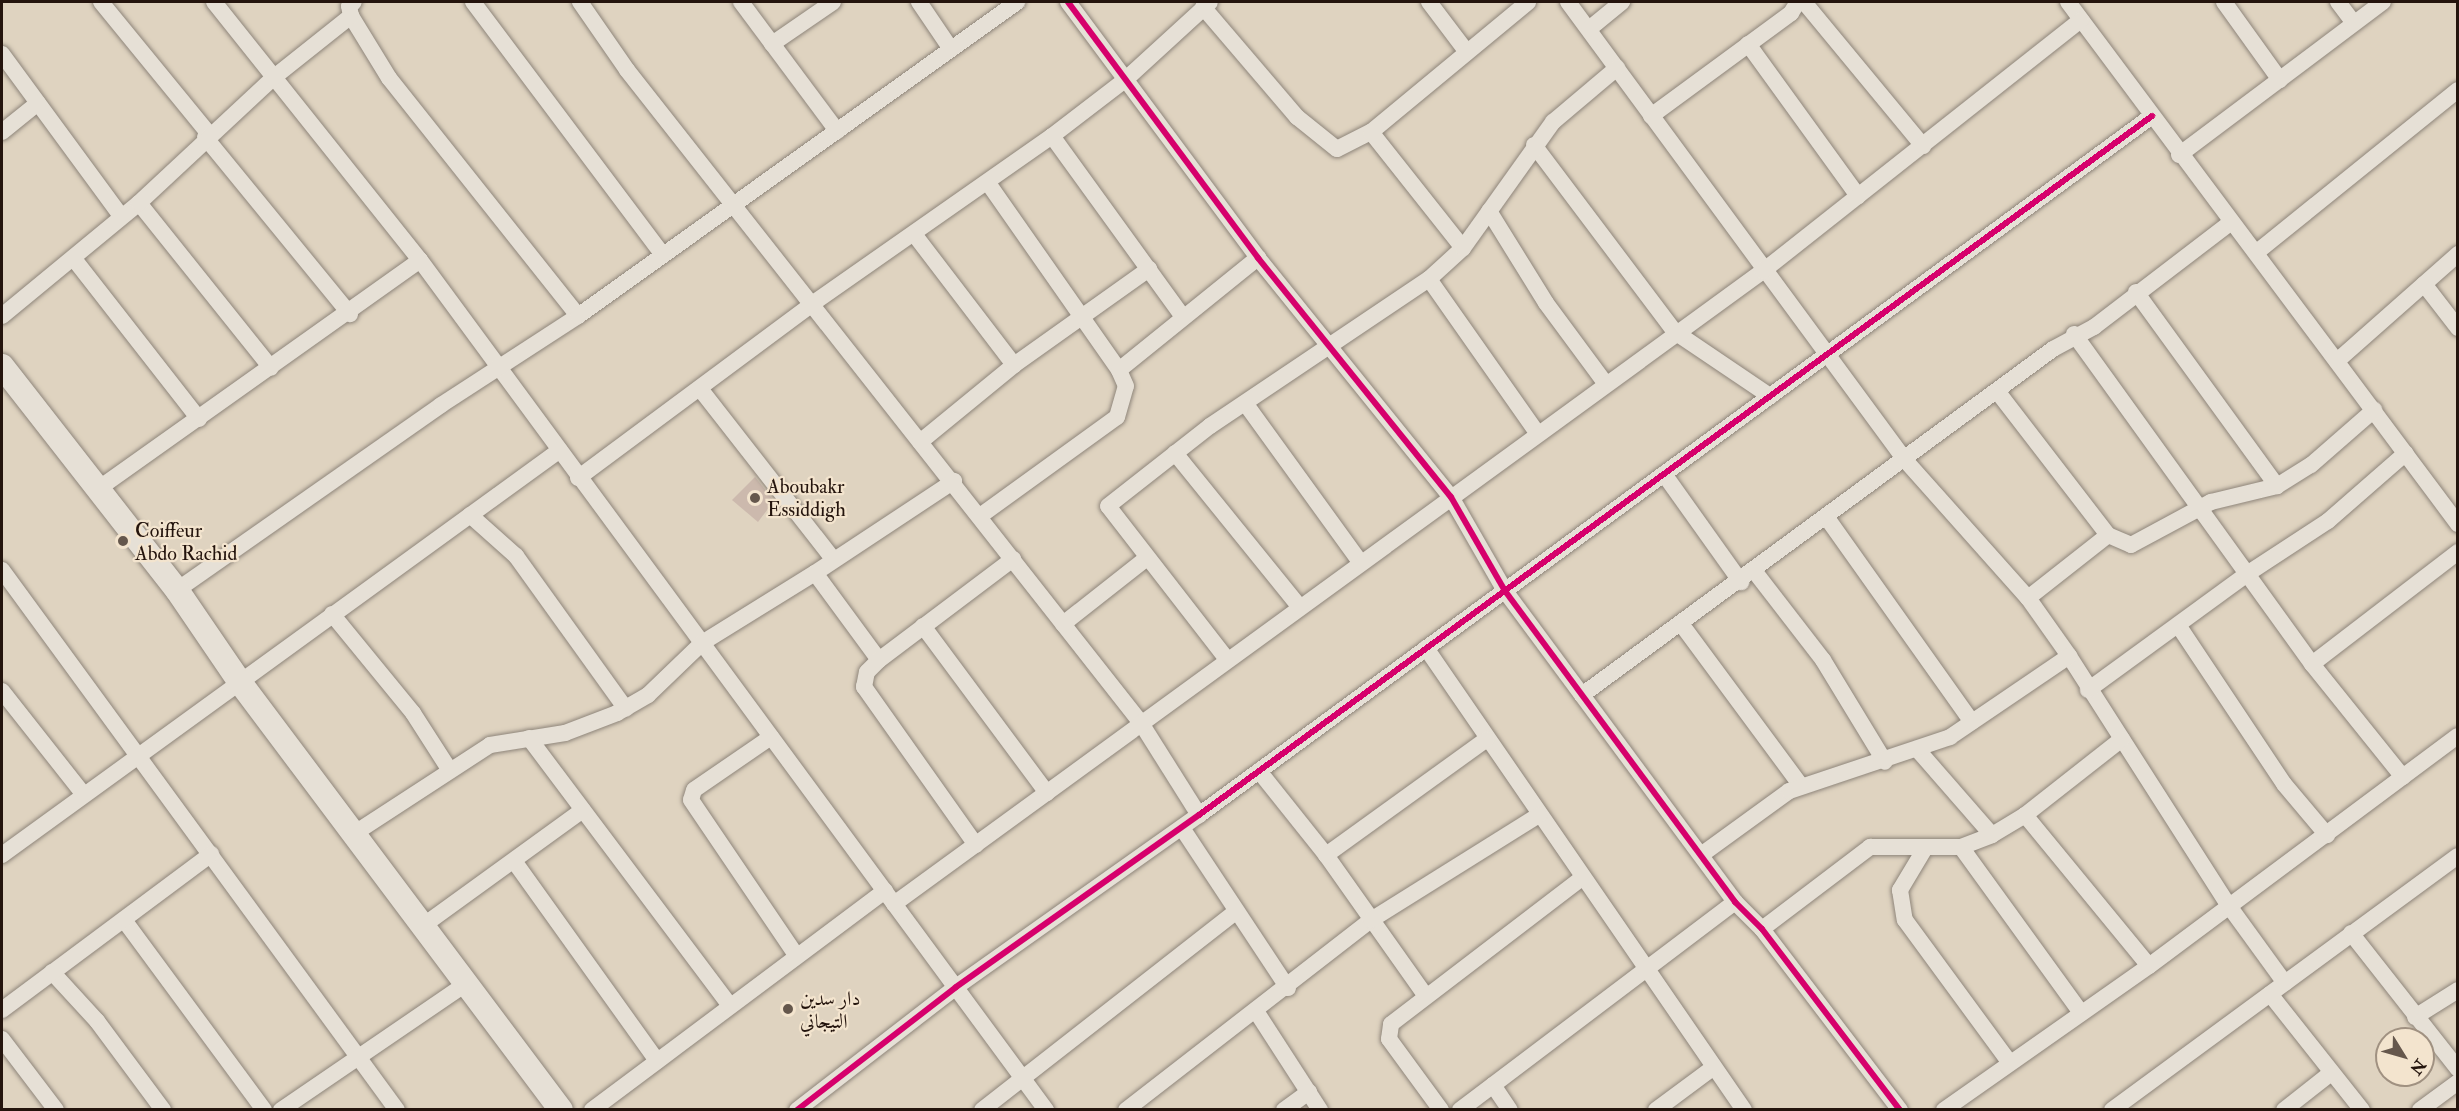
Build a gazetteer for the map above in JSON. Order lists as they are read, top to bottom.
{
  "places": ["Aboubakr Essiddigh", "Coiffeur Abdo Rachid", "دار سدين التيجاني"],
  "north": "bottom right"
}
